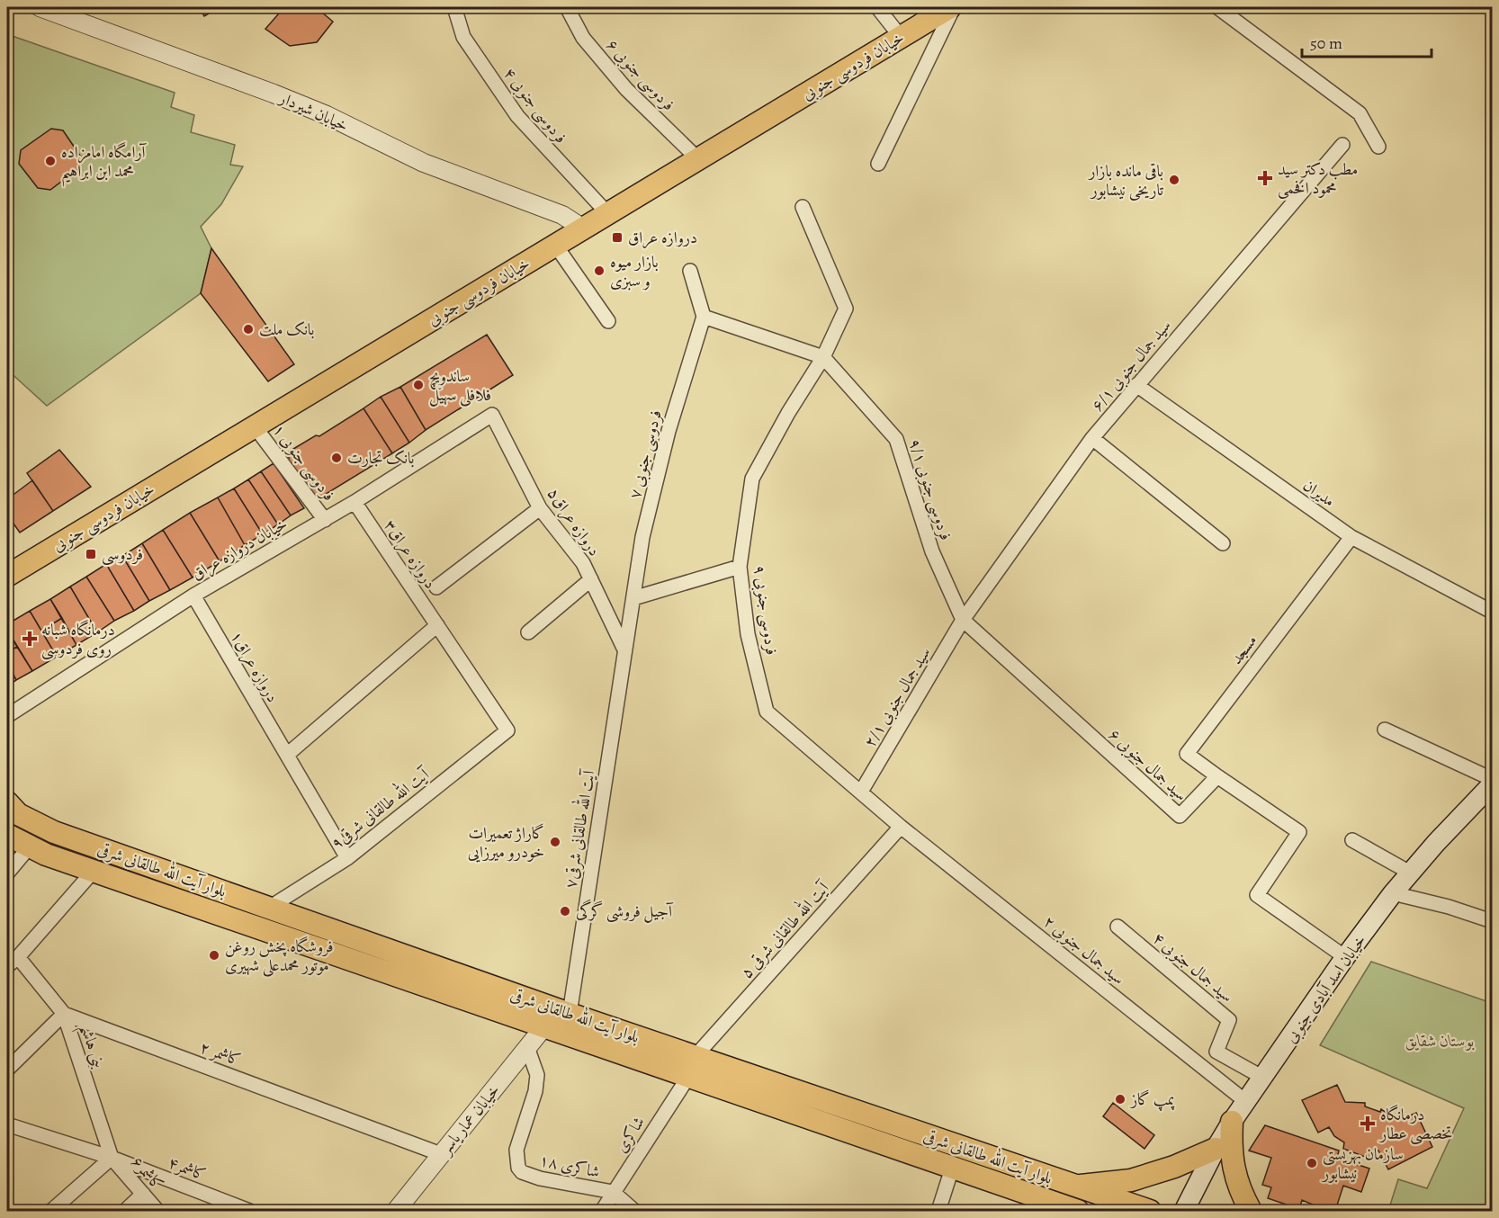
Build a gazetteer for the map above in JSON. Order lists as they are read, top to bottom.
{
  "streets": {
    "main road": ["خیابان فردوسی جنوبی", "بلوار آیت الله طالقانی شرقی", "خیابان اسد آبادی جنوبی"],
    "street": [
      "فردوسی جنوبی ۶",
      "فردوسی جنوبی ۴",
      "خیابان شیردار",
      "سید جمال جنوبی ۶/۱",
      "فردوسی جنوبی ۷",
      "فردوسی جنوبی ۱",
      "فردوسی جنوبی ۹/۱",
      "مدیران",
      "دروازه عراق۵",
      "خیابان دروازه عراق",
      "دروازه عراق۳",
      "فردوسی جنوبی ۹",
      "مسجد",
      "دروازه عراق۱",
      "سید جمال جنوبی ۲/۱",
      "سید جمال جنوبی ۶",
      "آیت الله طالقانی شرقی۹",
      "آیت الله طالقانی شرقی۷",
      "آیت الله طالقانی شرقی ۵",
      "سید جمال جنوبی ۲",
      "سید جمال جنوبی ۴",
      "بنی هاشم",
      "کاشمر ۲",
      "خیابان عمار یاسر",
      "شاکری",
      "شاکری ۱۸",
      "کاشمر۴",
      "کاشمر۶"
    ]
  },
  "crossings": [
    ["خیابان فردوسی جنوبی", "فردوسی جنوبی ۶"],
    ["خیابان فردوسی جنوبی", "فردوسی جنوبی ۴"],
    ["خیابان فردوسی جنوبی", "خیابان شیردار"],
    ["خیابان فردوسی جنوبی", "فردوسی جنوبی ۱"],
    ["سید جمال جنوبی ۶/۱", "فردوسی جنوبی ۹/۱"],
    ["سید جمال جنوبی ۶/۱", "مدیران"],
    ["سید جمال جنوبی ۶/۱", "سید جمال جنوبی ۲/۱"],
    ["سید جمال جنوبی ۶/۱", "سید جمال جنوبی ۶"],
    ["فردوسی جنوبی ۷", "دروازه عراق۵"],
    ["فردوسی جنوبی ۷", "آیت الله طالقانی شرقی۷"],
    ["فردوسی جنوبی ۱", "خیابان دروازه عراق"],
    ["فردوسی جنوبی ۹/۱", "فردوسی جنوبی ۹"],
    ["فردوسی جنوبی ۹/۱", "سید جمال جنوبی ۲/۱"],
    ["فردوسی جنوبی ۹/۱", "سید جمال جنوبی ۶"],
    ["مدیران", "مسجد"],
    ["دروازه عراق۵", "خیابان دروازه عراق"],
    ["دروازه عراق۵", "آیت الله طالقانی شرقی۷"],
    ["خیابان دروازه عراق", "دروازه عراق۳"],
    ["خیابان دروازه عراق", "دروازه عراق۱"],
    ["دروازه عراق۳", "آیت الله طالقانی شرقی۹"],
    ["فردوسی جنوبی ۹", "سید جمال جنوبی ۲/۱"],
    ["فردوسی جنوبی ۹", "آیت الله طالقانی شرقی ۵"],
    ["فردوسی جنوبی ۹", "سید جمال جنوبی ۲"],
    ["مسجد", "سید جمال جنوبی ۶"],
    ["دروازه عراق۱", "آیت الله طالقانی شرقی۹"],
    ["سید جمال جنوبی ۲/۱", "سید جمال جنوبی ۶"],
    ["آیت الله طالقانی شرقی۹", "بلوار آیت الله طالقانی شرقی"],
    ["آیت الله طالقانی شرقی۷", "بلوار آیت الله طالقانی شرقی"],
    ["بلوار آیت الله طالقانی شرقی", "آیت الله طالقانی شرقی ۵"],
    ["بلوار آیت الله طالقانی شرقی", "خیابان عمار یاسر"],
    ["بلوار آیت الله طالقانی شرقی", "شاکری"],
    ["آیت الله طالقانی شرقی ۵", "سید جمال جنوبی ۲"],
    ["آیت الله طالقانی شرقی ۵", "شاکری"],
    ["سید جمال جنوبی ۲", "خیابان اسد آبادی جنوبی"],
    ["سید جمال جنوبی ۴", "خیابان اسد آبادی جنوبی"],
    ["بنی هاشم", "کاشمر ۲"],
    ["بنی هاشم", "کاشمر۴"],
    ["بنی هاشم", "کاشمر۶"],
    ["کاشمر ۲", "خیابان عمار یاسر"],
    ["خیابان عمار یاسر", "شاکری ۱۸"],
    ["شاکری", "شاکری ۱۸"],
    ["کاشمر۴", "کاشمر۶"]
  ],
  "parks": ["بوستان شقایق"],
  "places": {
    "other": [
      "آرامگاه امامزاده محمد ابن ابراهیم",
      "باقی مانده بازار تاریخی نیشابور",
      "بازار میوه و سبزی",
      "بانک ملت",
      "ساندویچ فلافلی سهیل",
      "بانک تجارت",
      "گاراژ تعمیرات خودرو میرزایی",
      "آجیل فروشی گرگی",
      "فروشگاه پخش روغن موتور محمدعلی شهیری",
      "پمپ گاز",
      "سازمان بهزیستی نیشابور"
    ],
    "health": ["مطب دکتر سید محمود افخمی", "درمانگاه شبانه روی فردوسی", "درمانگاه تخصصی عطار"],
    "transit": ["دروازه عراق", "فردوسی"]
  },
  "scale_bar": "50 m"
}
